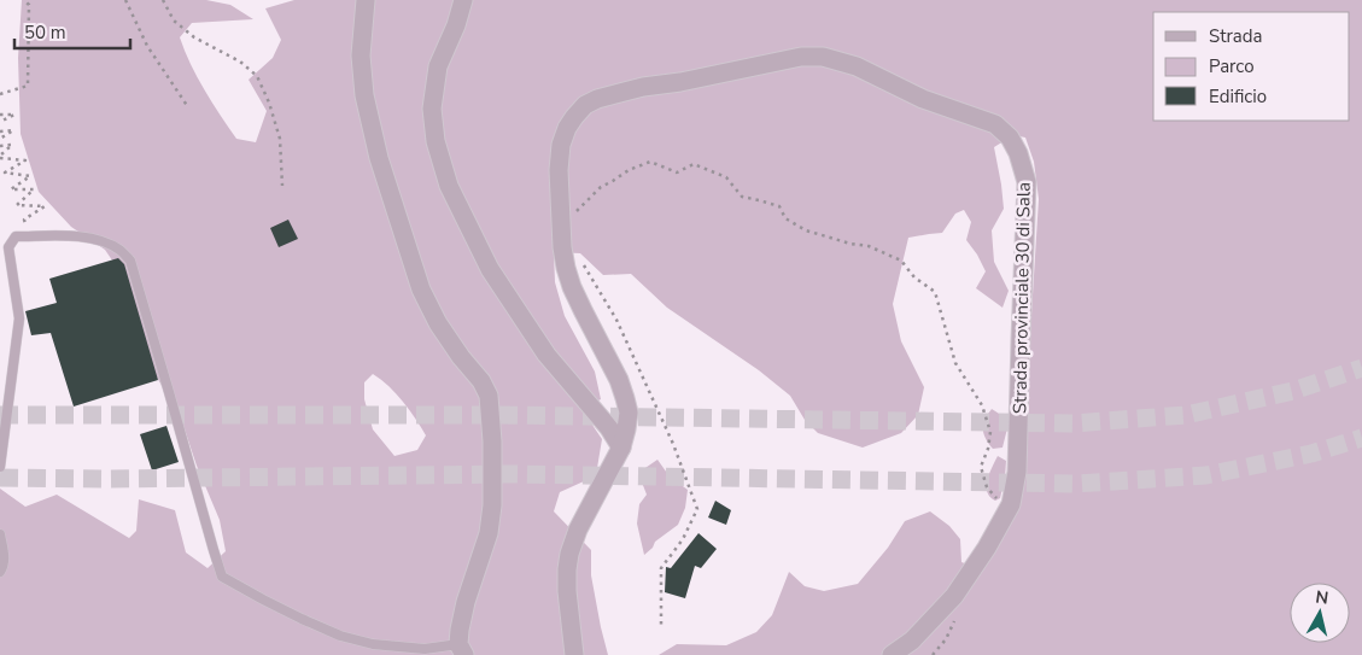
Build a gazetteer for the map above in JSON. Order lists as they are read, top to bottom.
{
  "streets": {
    "street": ["Strada provinciale 30 di Sala"]
  },
  "legend": ["Strada", "Parco", "Edificio"],
  "scale_bar": "50 m",
  "north": "top"
}
